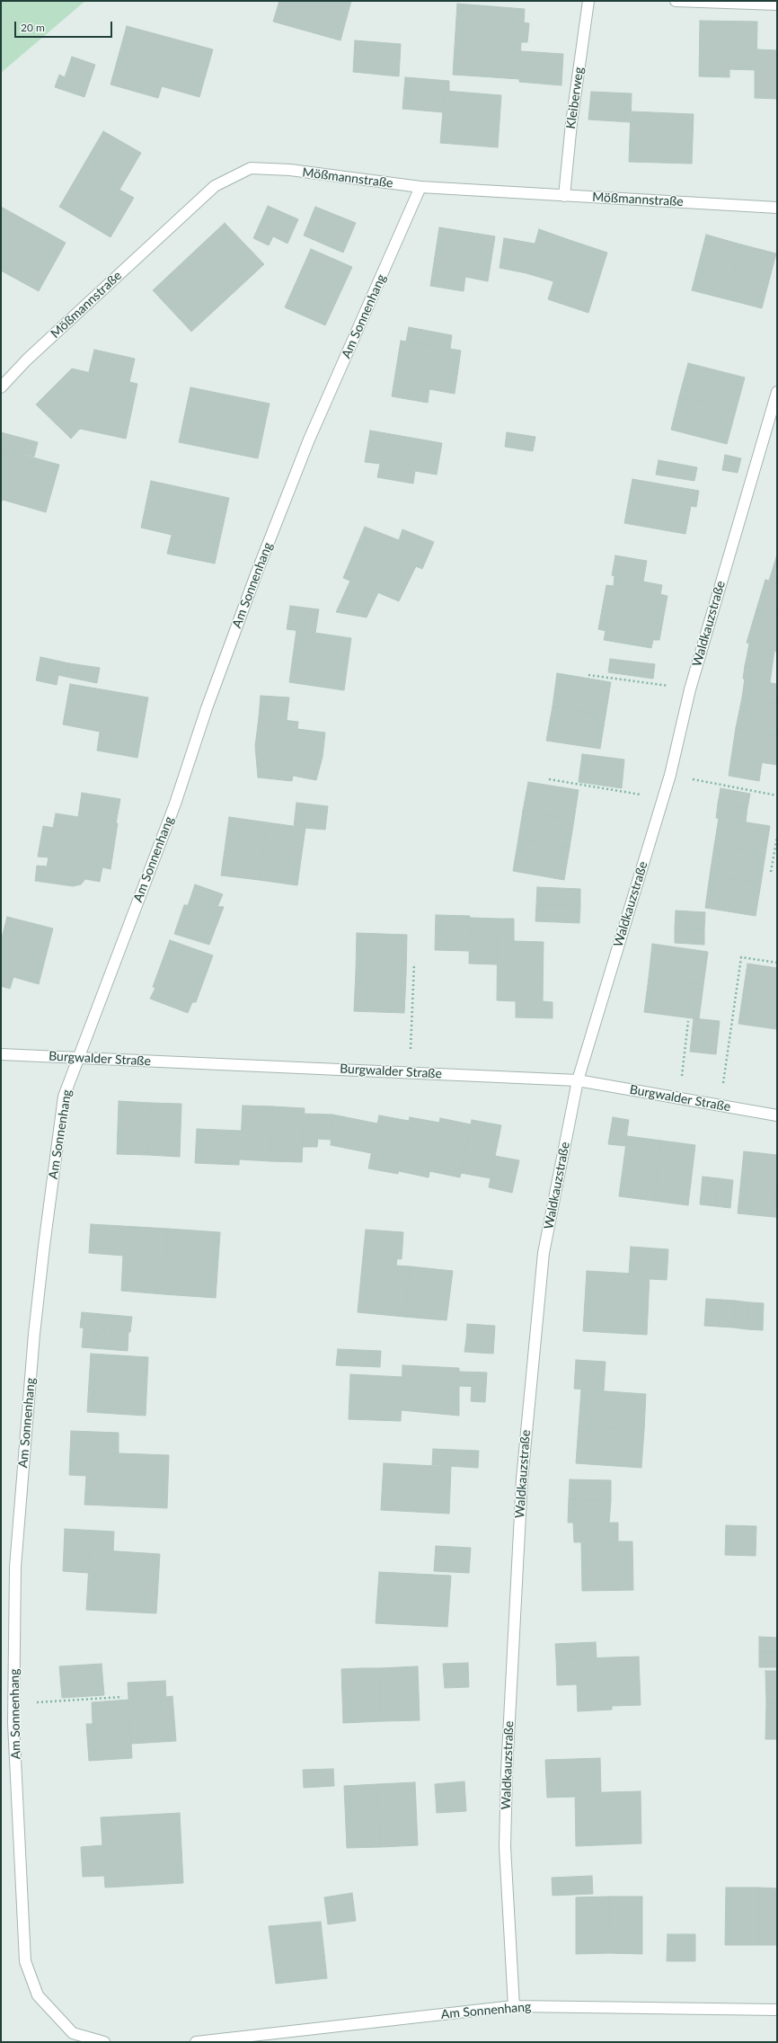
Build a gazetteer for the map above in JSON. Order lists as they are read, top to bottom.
{
  "streets": {
    "street": [
      "Kleiberweg",
      "Mößmannstraße",
      "Am Sonnenhang",
      "Waldkauzstraße",
      "Burgwalder Straße"
    ]
  },
  "crossings": [
    ["Kleiberweg", "Mößmannstraße"],
    ["Mößmannstraße", "Am Sonnenhang"],
    ["Am Sonnenhang", "Waldkauzstraße"],
    ["Am Sonnenhang", "Burgwalder Straße"],
    ["Waldkauzstraße", "Burgwalder Straße"]
  ],
  "scale_bar": "20 m"
}
